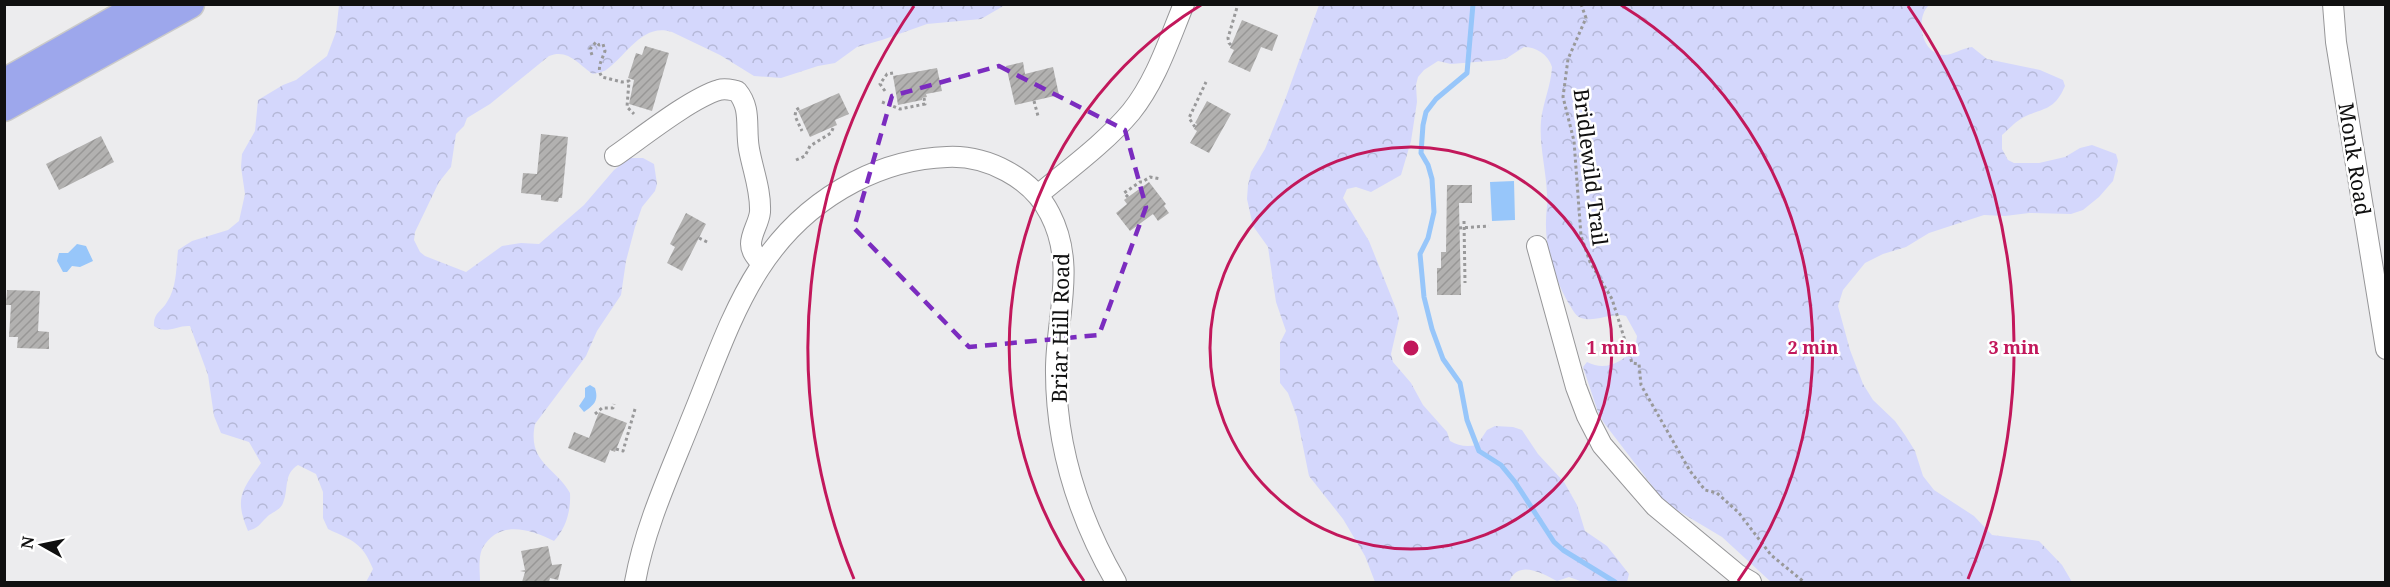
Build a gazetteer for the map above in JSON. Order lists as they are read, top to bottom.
{
  "streets": {
    "street": ["Monk Road", "Briar Hill Road"],
    "path": ["Bridlewild Trail"]
  },
  "north": "left",
  "rings": ["1 min", "2 min", "3 min"]
}
